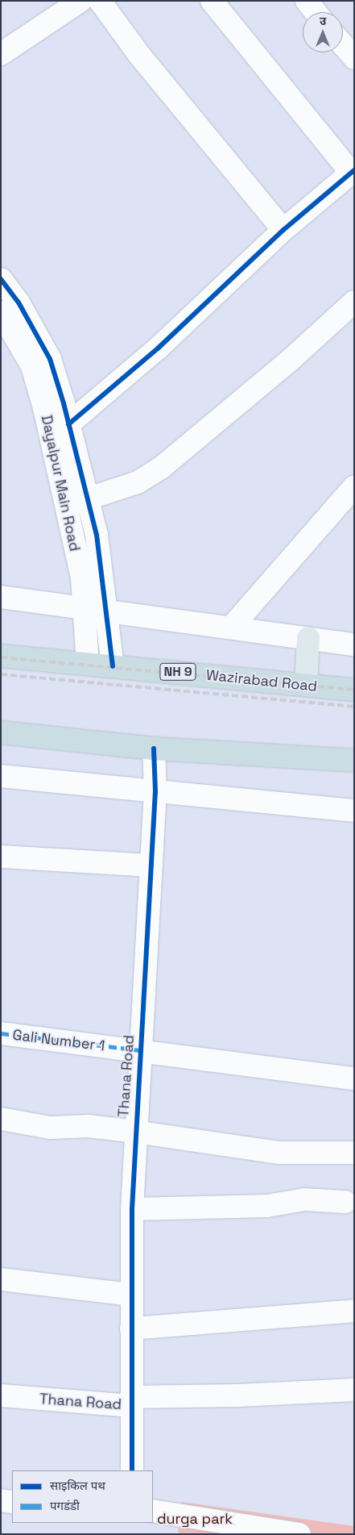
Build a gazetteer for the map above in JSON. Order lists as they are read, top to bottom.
{
  "streets": {
    "highway": ["NH 9", "Wazirabad Road"],
    "street": ["Dayalpur Main Road", "Gali Number 1", "Thana Road"]
  },
  "crossings": [
    ["Dayalpur Main Road", "Wazirabad Road"],
    ["Gali Number 1", "Thana Road"]
  ],
  "parks": ["durga park"],
  "legend": ["साइकिल पथ", "पगडंडी"],
  "north": "top"
}
